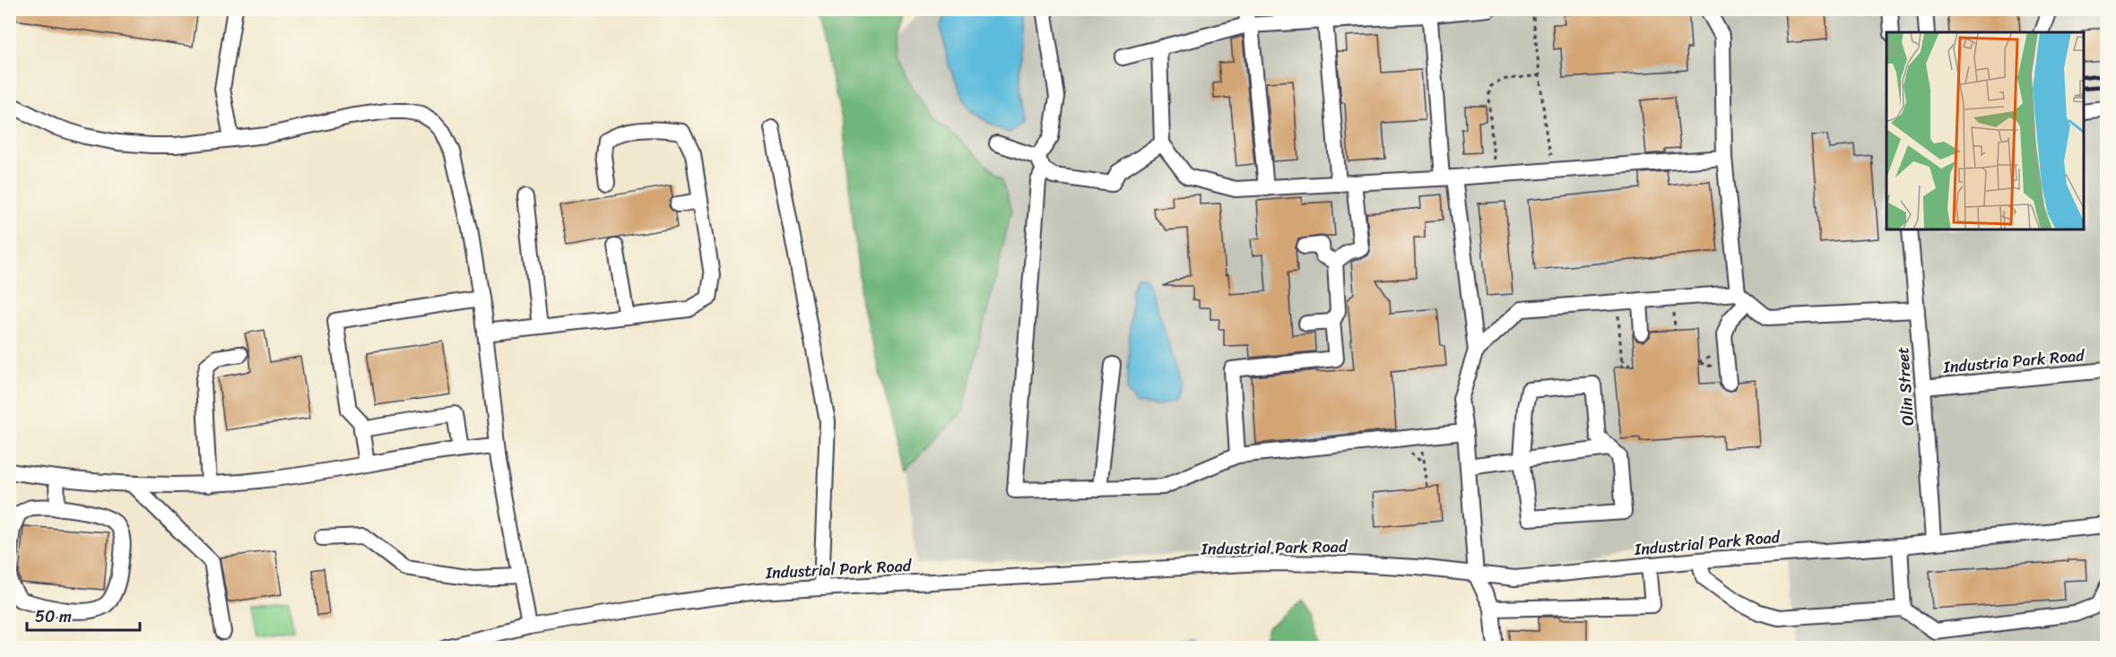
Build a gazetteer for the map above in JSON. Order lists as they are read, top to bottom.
{
  "streets": {
    "street": ["Industria Park Road", "Olin Street", "Industrial Park Road"]
  },
  "crossings": [
    ["Industria Park Road", "Olin Street"],
    ["Olin Street", "Industrial Park Road"]
  ],
  "scale_bar": "50 m"
}
